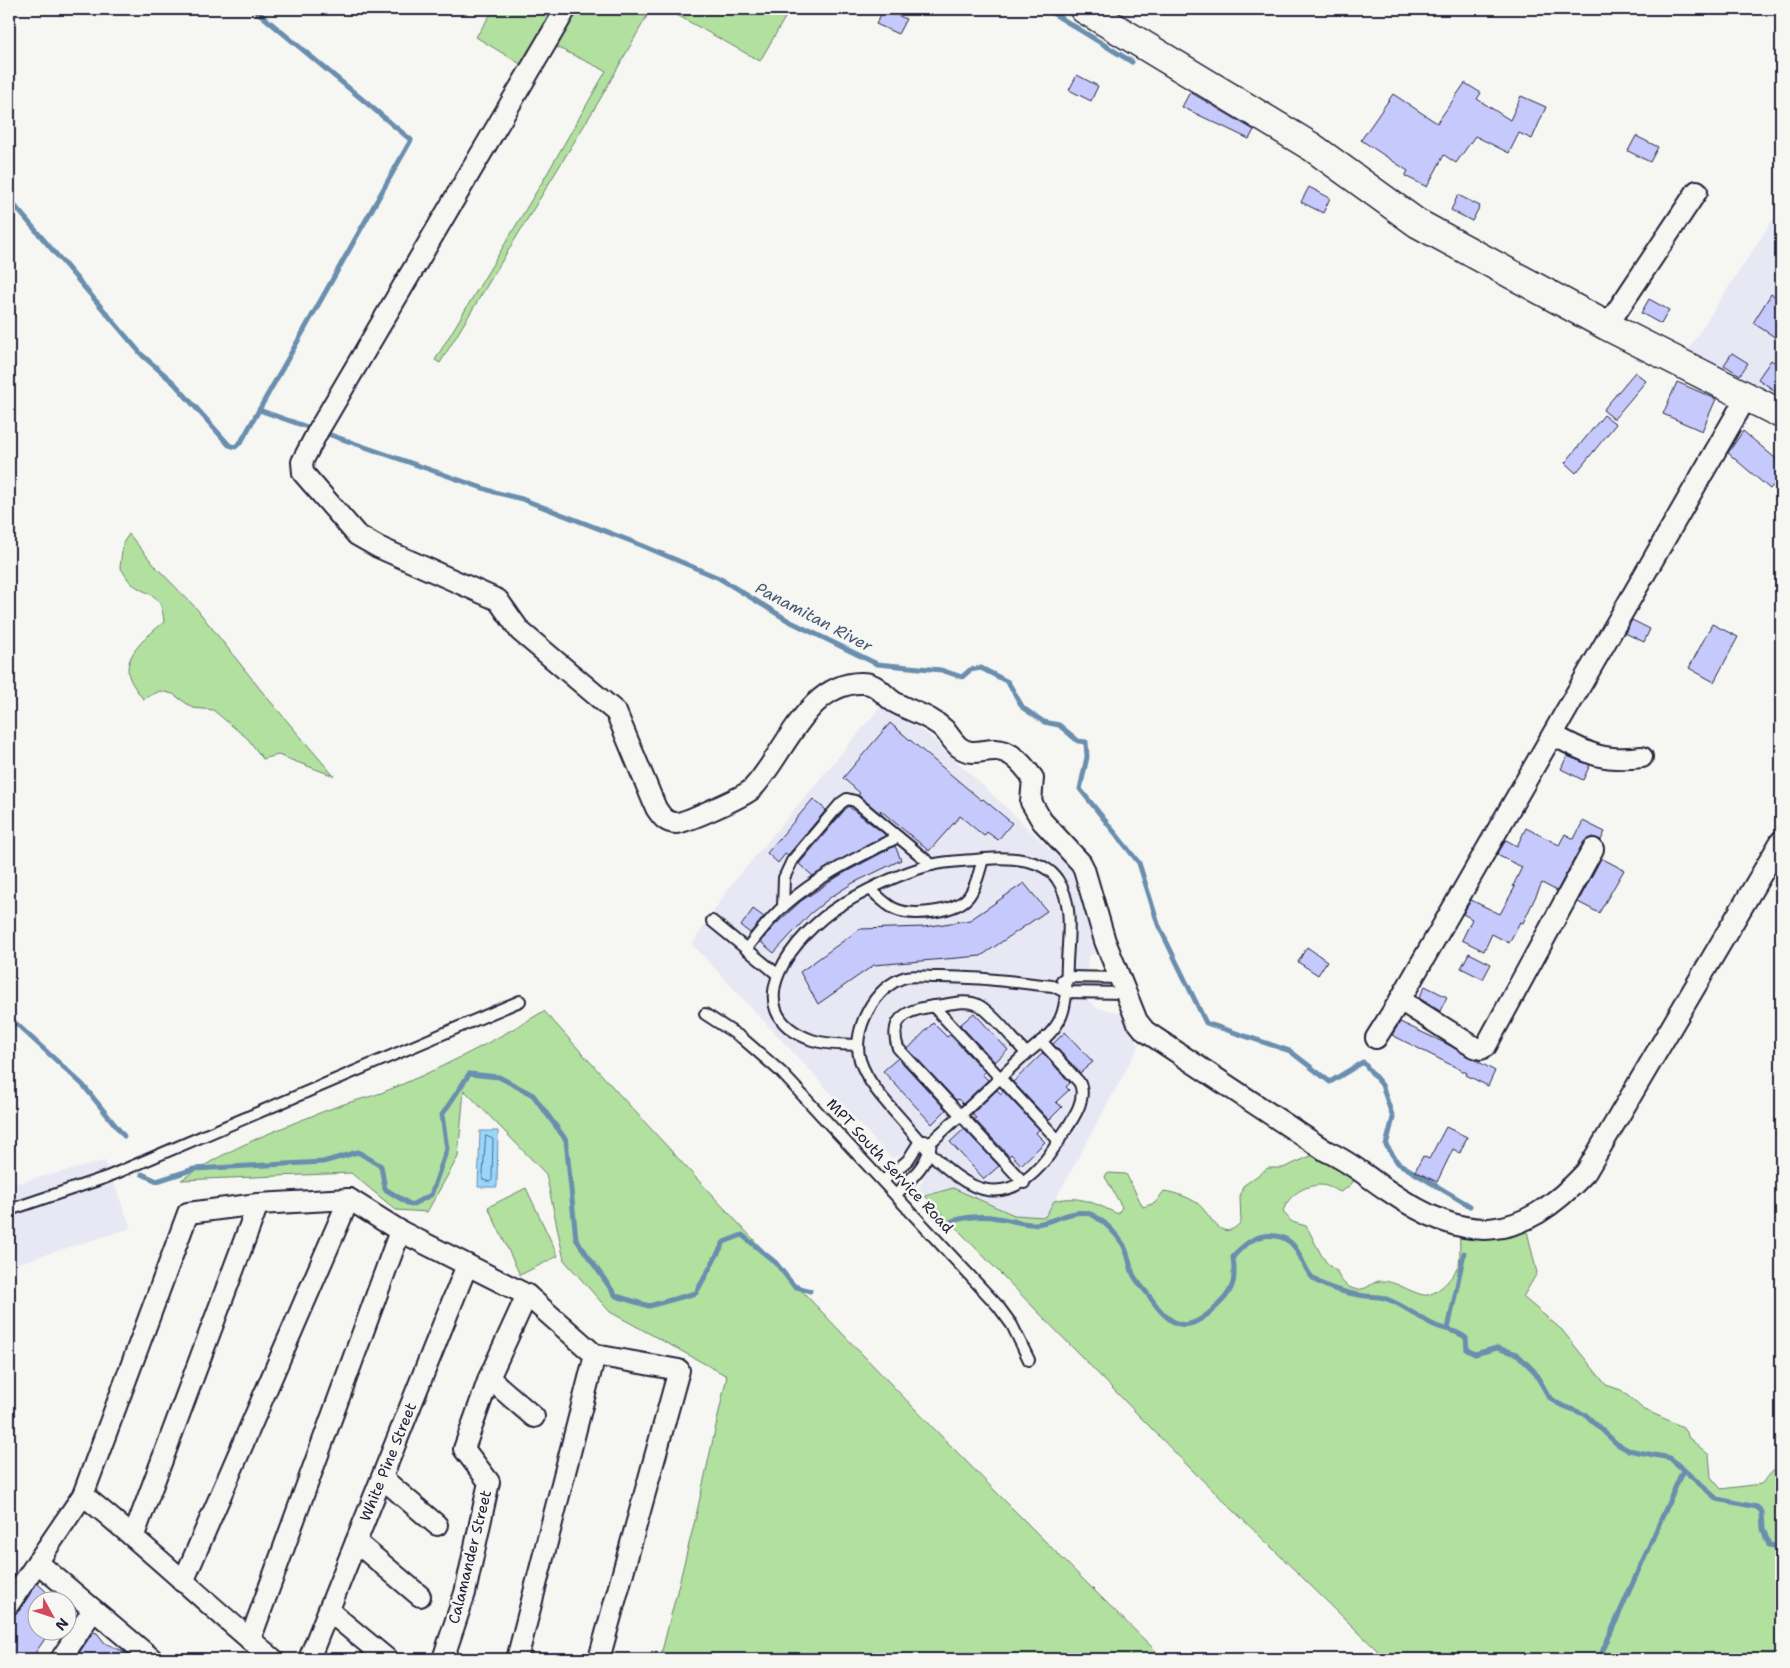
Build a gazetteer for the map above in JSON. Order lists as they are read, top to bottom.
{
  "streets": {
    "street": ["White Pine Street", "Calamander Street"],
    "lane": ["MPT South Service Road"]
  },
  "water": ["Panamitan River"],
  "north": "bottom right"
}
